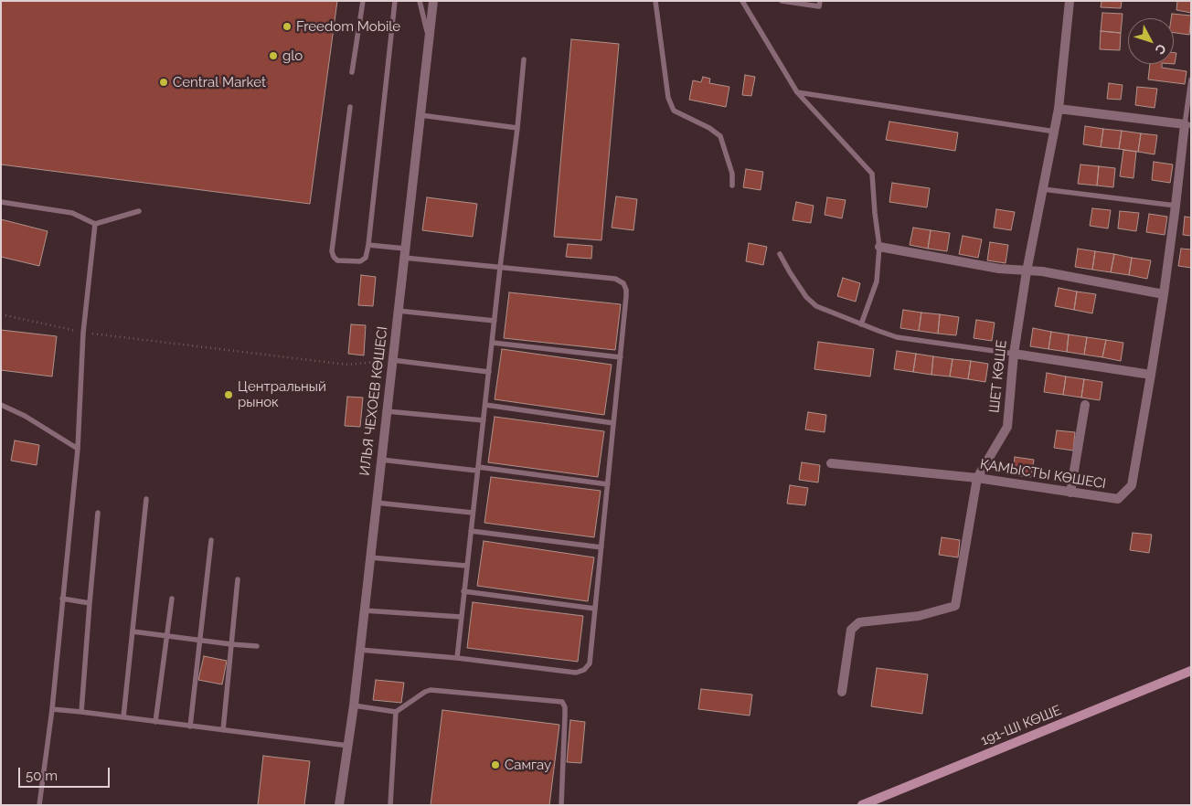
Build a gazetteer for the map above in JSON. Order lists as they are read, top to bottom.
{
  "streets": {
    "main road": ["191-ШІ КӨШЕ"],
    "street": ["ШЕТ КӨШЕ", "ИЛЬЯ ЧЕХОЕВ КӨШЕСІ", "ҚАМЫСТЫ КӨШЕСІ"]
  },
  "crossings": [
    ["ШЕТ КӨШЕ", "ҚАМЫСТЫ КӨШЕСІ"]
  ],
  "places": [
    "Freedom Mobile",
    "glo",
    "Central Market",
    "Центральный рынок",
    "Самгау"
  ],
  "scale_bar": "50 m",
  "north": "bottom right"
}
